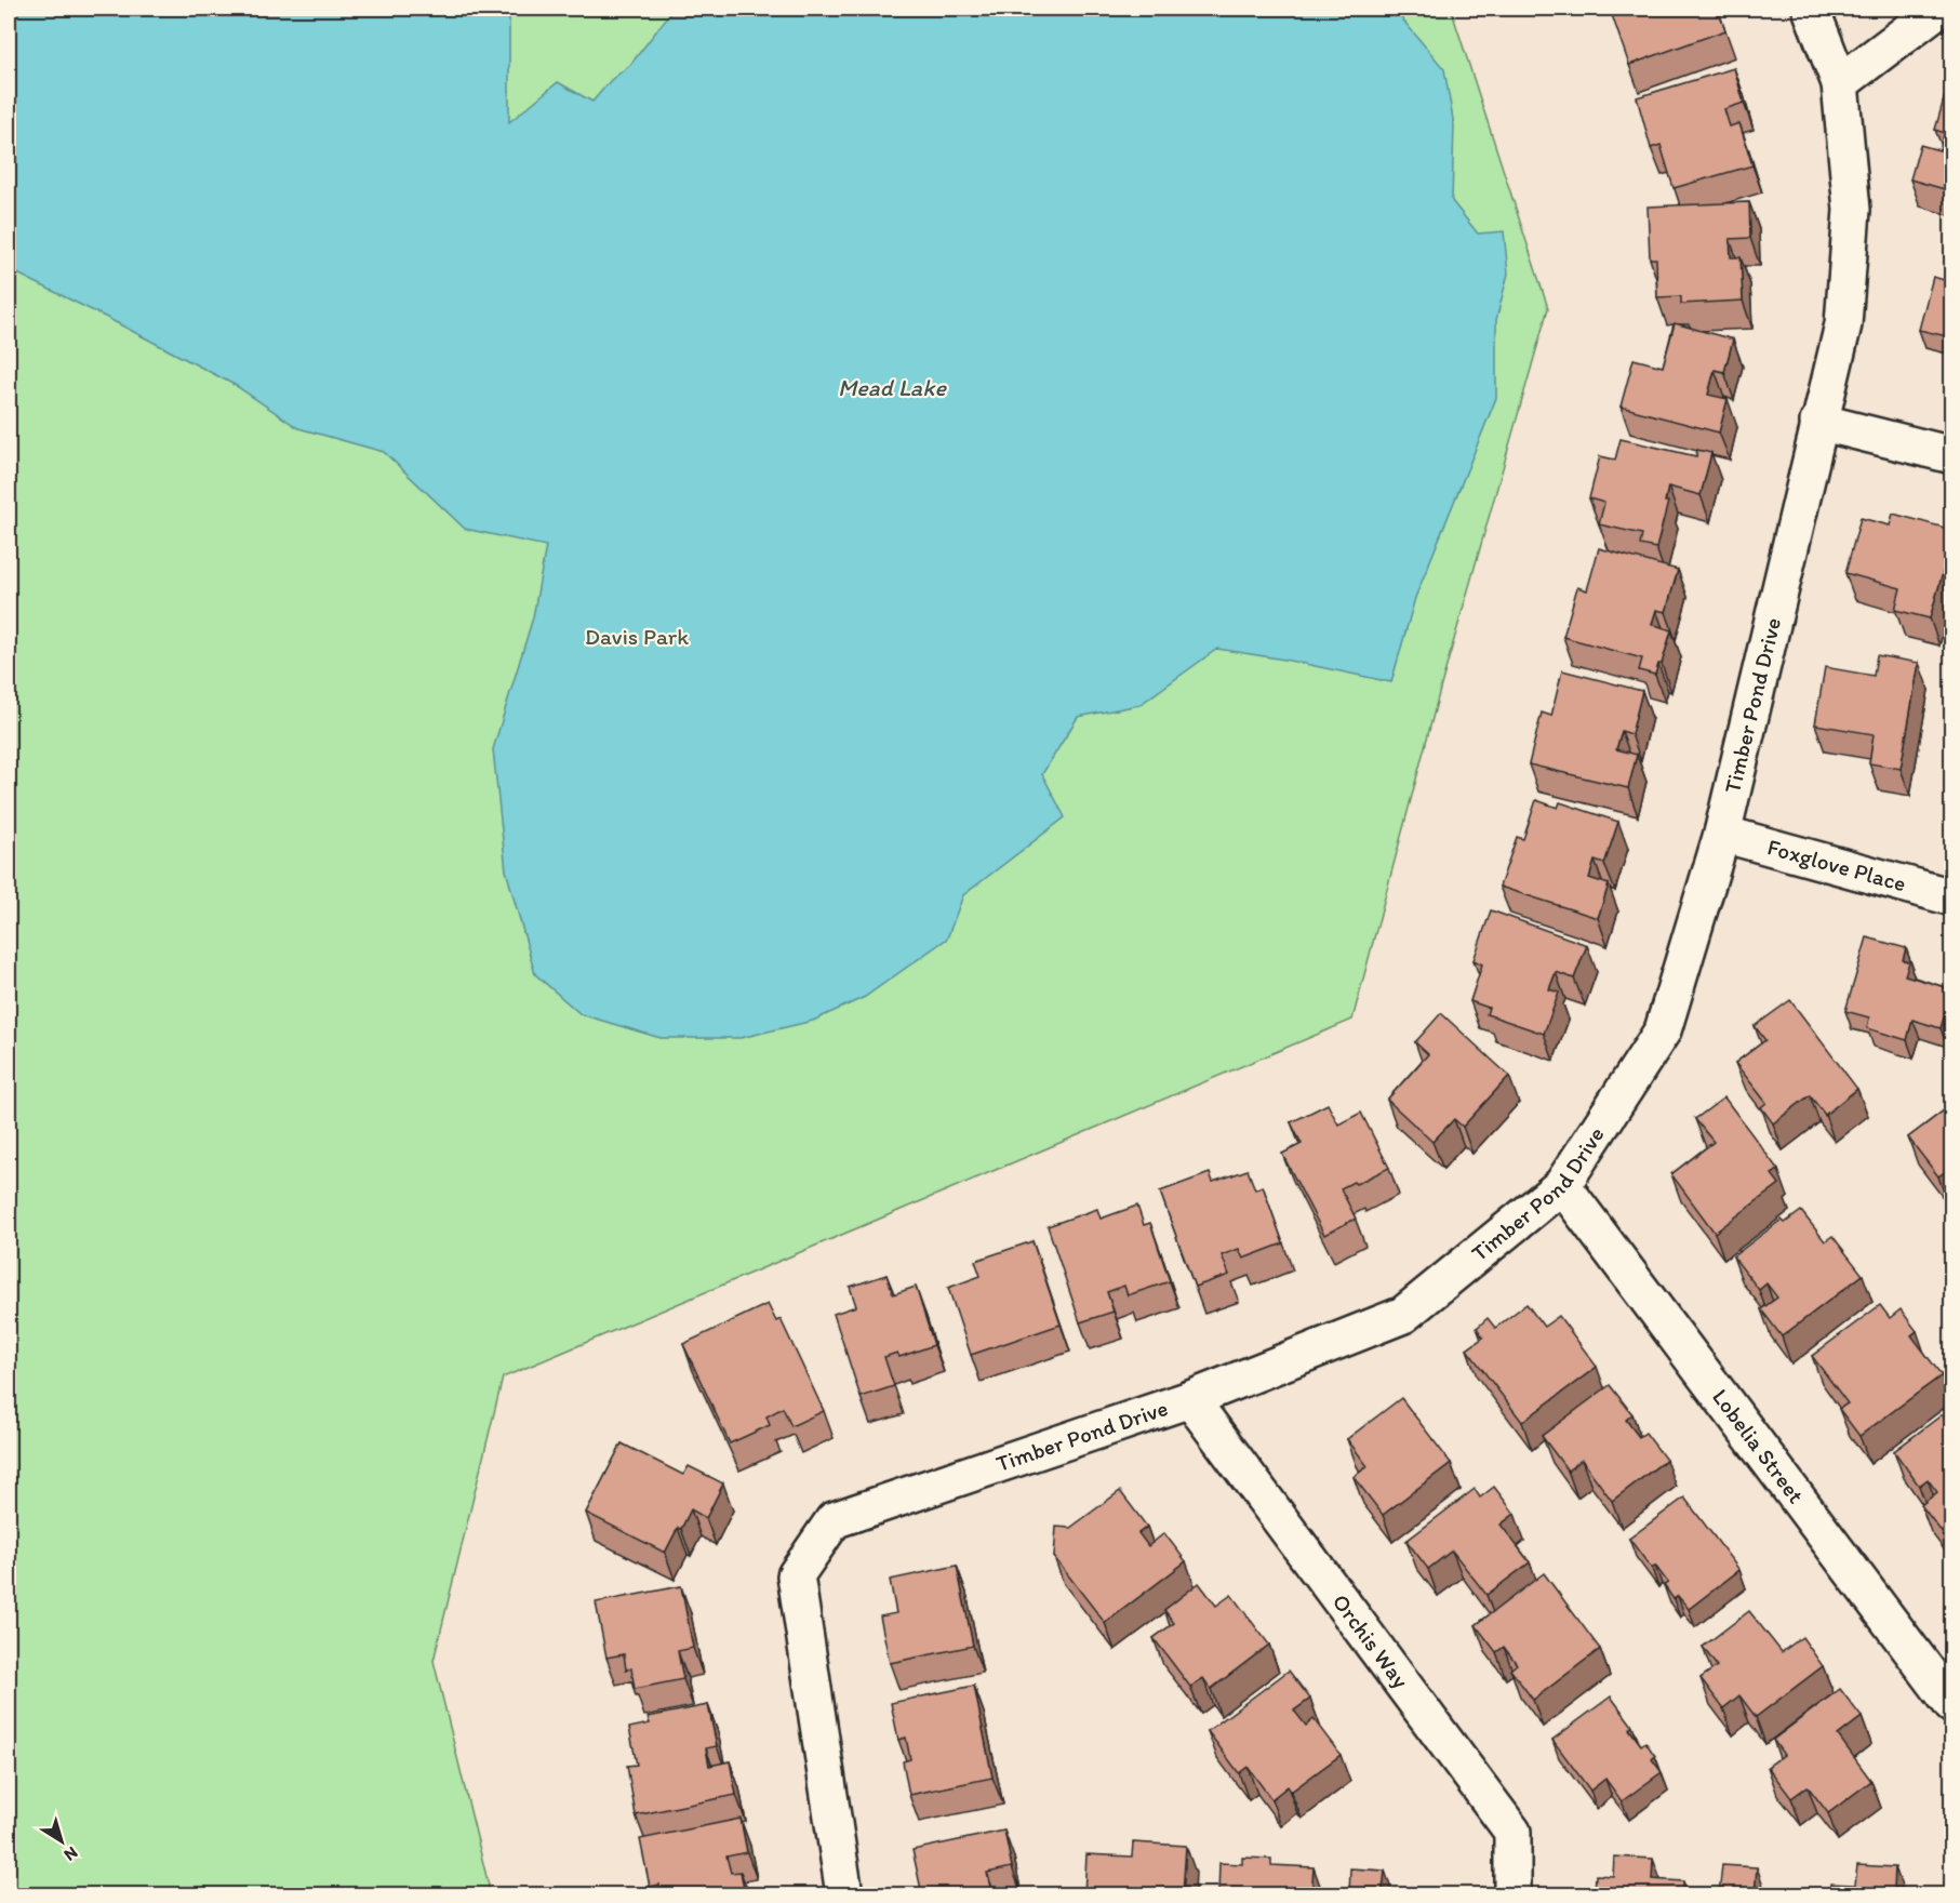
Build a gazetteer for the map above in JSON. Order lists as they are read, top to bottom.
{
  "streets": {
    "street": [
      "Timber Pond Drive",
      "Foxglove Place",
      "Lobelia Street",
      "Orchis Way"
    ]
  },
  "crossings": [
    ["Timber Pond Drive", "Foxglove Place"],
    ["Timber Pond Drive", "Lobelia Street"],
    ["Timber Pond Drive", "Orchis Way"]
  ],
  "water": ["Mead Lake"],
  "parks": ["Davis Park"],
  "north": "bottom right"
}
